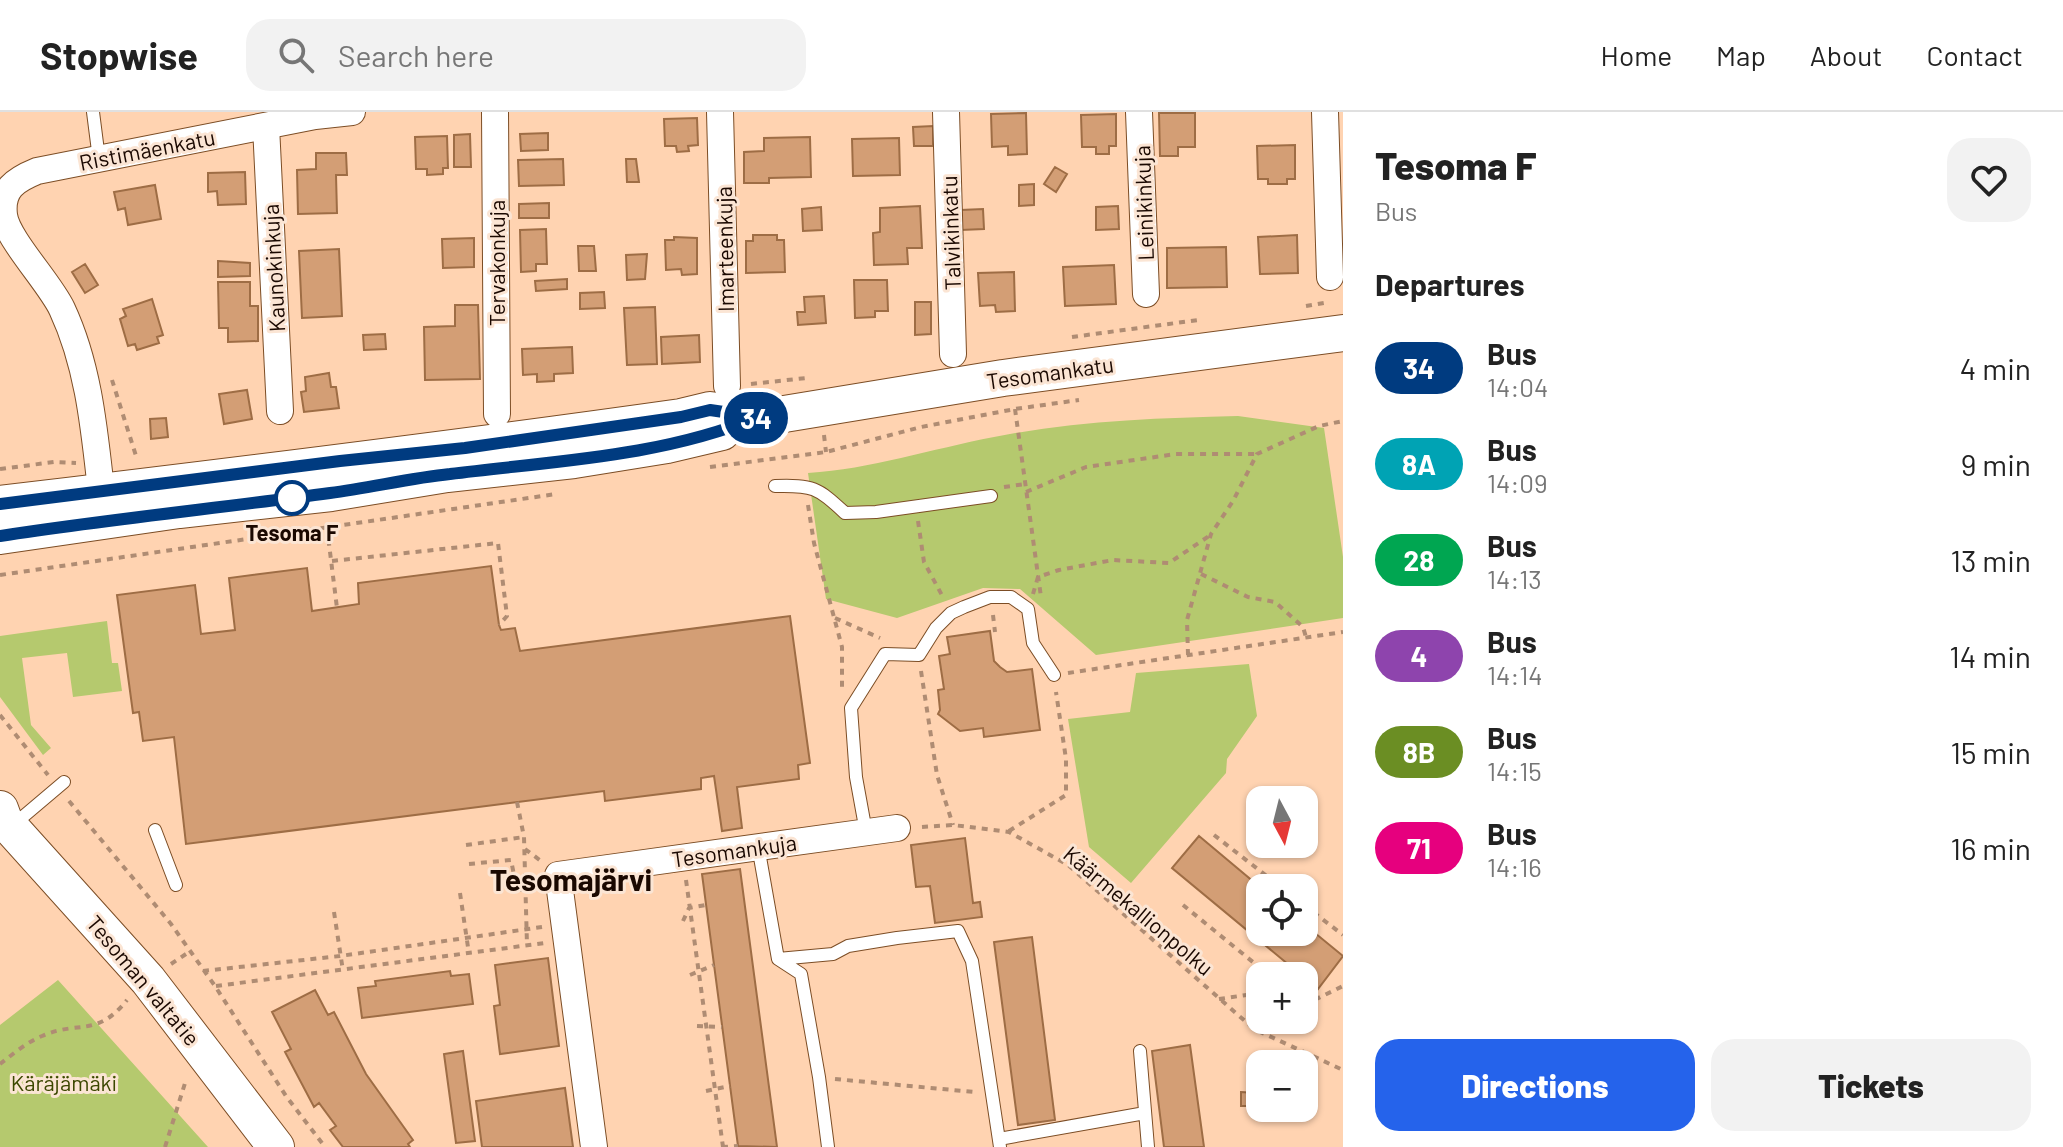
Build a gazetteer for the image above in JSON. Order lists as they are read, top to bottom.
{
  "streets": {
    "main road": ["Tesomankatu", "Tesoman valtatie"],
    "street": [
      "Ristimäenkatu",
      "Leinikinkuja",
      "Talvikinkatu",
      "Imarteenkuja",
      "Tervakonkuja",
      "Kaunokinkuja",
      "Tesomankuja"
    ],
    "path": ["Käärmekallionpolku"]
  },
  "crossings": [
    ["Ristimäenkatu", "Kaunokinkuja"],
    ["Ristimäenkatu", "Tesomankatu"],
    ["Tesomankuja", "Käärmekallionpolku"]
  ],
  "districts": ["Tesomajärvi"],
  "parks": ["Käräjämäki"],
  "places": ["Tesoma F"],
  "lines": ["bus line 34"],
  "north": "bottom",
  "page": {
    "header": "Stopwise",
    "search": "Search here",
    "nav": [
      "Home",
      "Map",
      "About",
      "Contact"
    ],
    "on_map": "34",
    "heading": [
      ["Tesoma F", "Bus"],
      "Departures"
    ],
    "list": [
      {
        "mark": "34",
        "name": "Bus",
        "note": "14:04",
        "value": "4 min"
      },
      {
        "mark": "8A",
        "name": "Bus",
        "note": "14:09",
        "value": "9 min"
      },
      {
        "mark": "28",
        "name": "Bus",
        "note": "14:13",
        "value": "13 min"
      },
      {
        "mark": "4",
        "name": "Bus",
        "note": "14:14",
        "value": "14 min"
      },
      {
        "mark": "8B",
        "name": "Bus",
        "note": "14:15",
        "value": "15 min"
      },
      {
        "mark": "71",
        "name": "Bus",
        "note": "14:16",
        "value": "16 min"
      }
    ],
    "map_buttons": ["+", "−"],
    "buttons": ["Directions", "Tickets"]
  }
}
